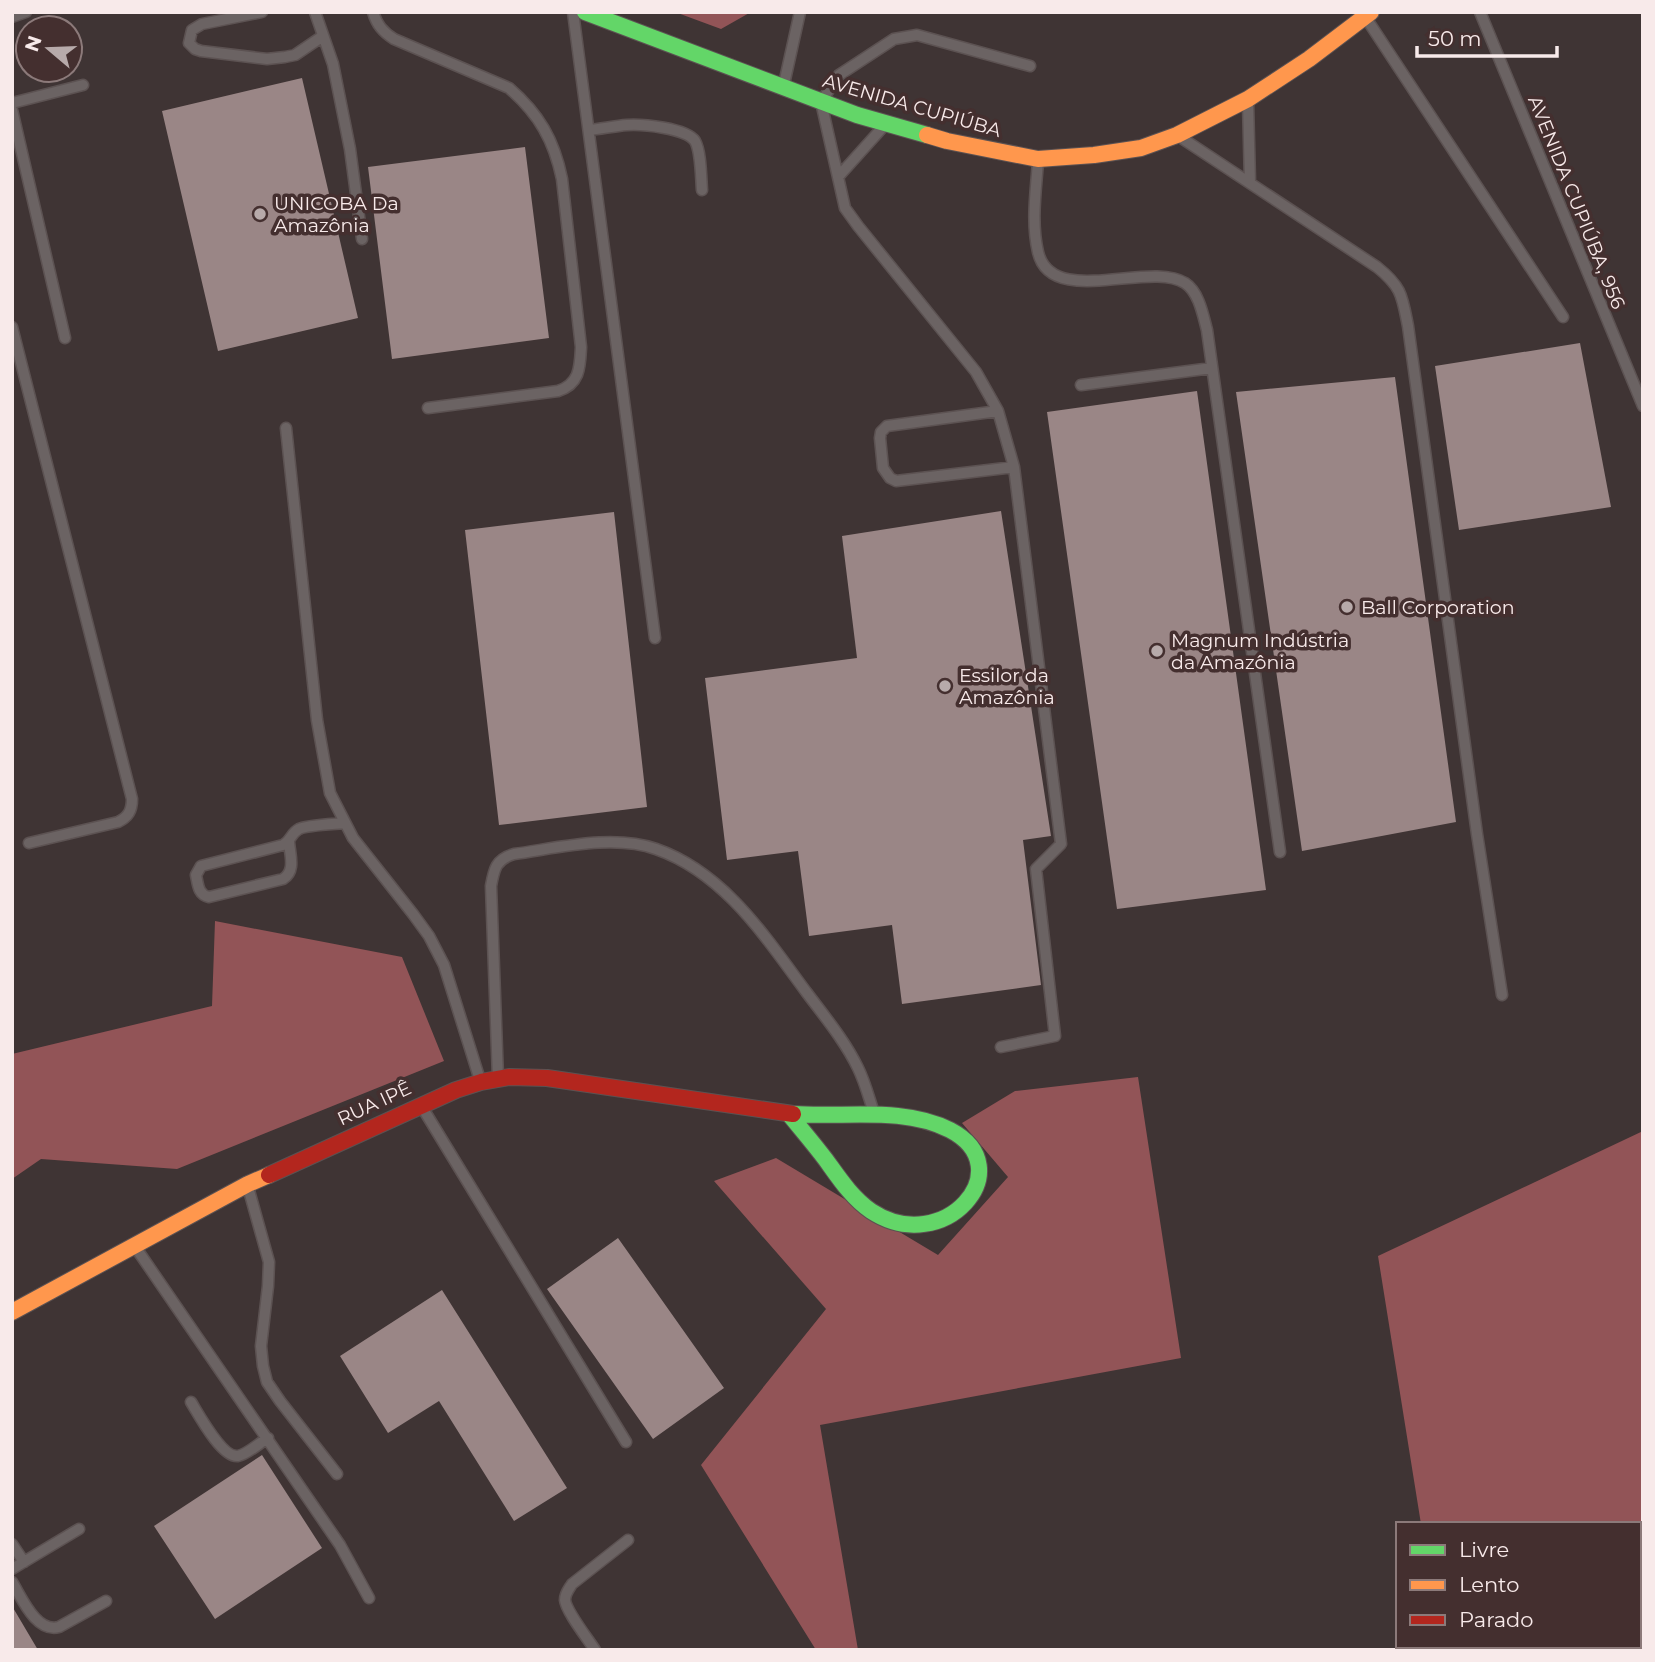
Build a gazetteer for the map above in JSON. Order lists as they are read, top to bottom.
{
  "streets": {
    "street": ["AVENIDA CUPIÚBA", "RUA IPÊ"],
    "lane": ["AVENIDA CUPIÚBA, 956"]
  },
  "places": [
    "UNICOBA Da Amazônia",
    "Ball Corporation",
    "Magnum Indústria da Amazônia",
    "Essilor da Amazônia"
  ],
  "legend": ["Livre", "Lento", "Parado"],
  "scale_bar": "50 m",
  "north": "left"
}
